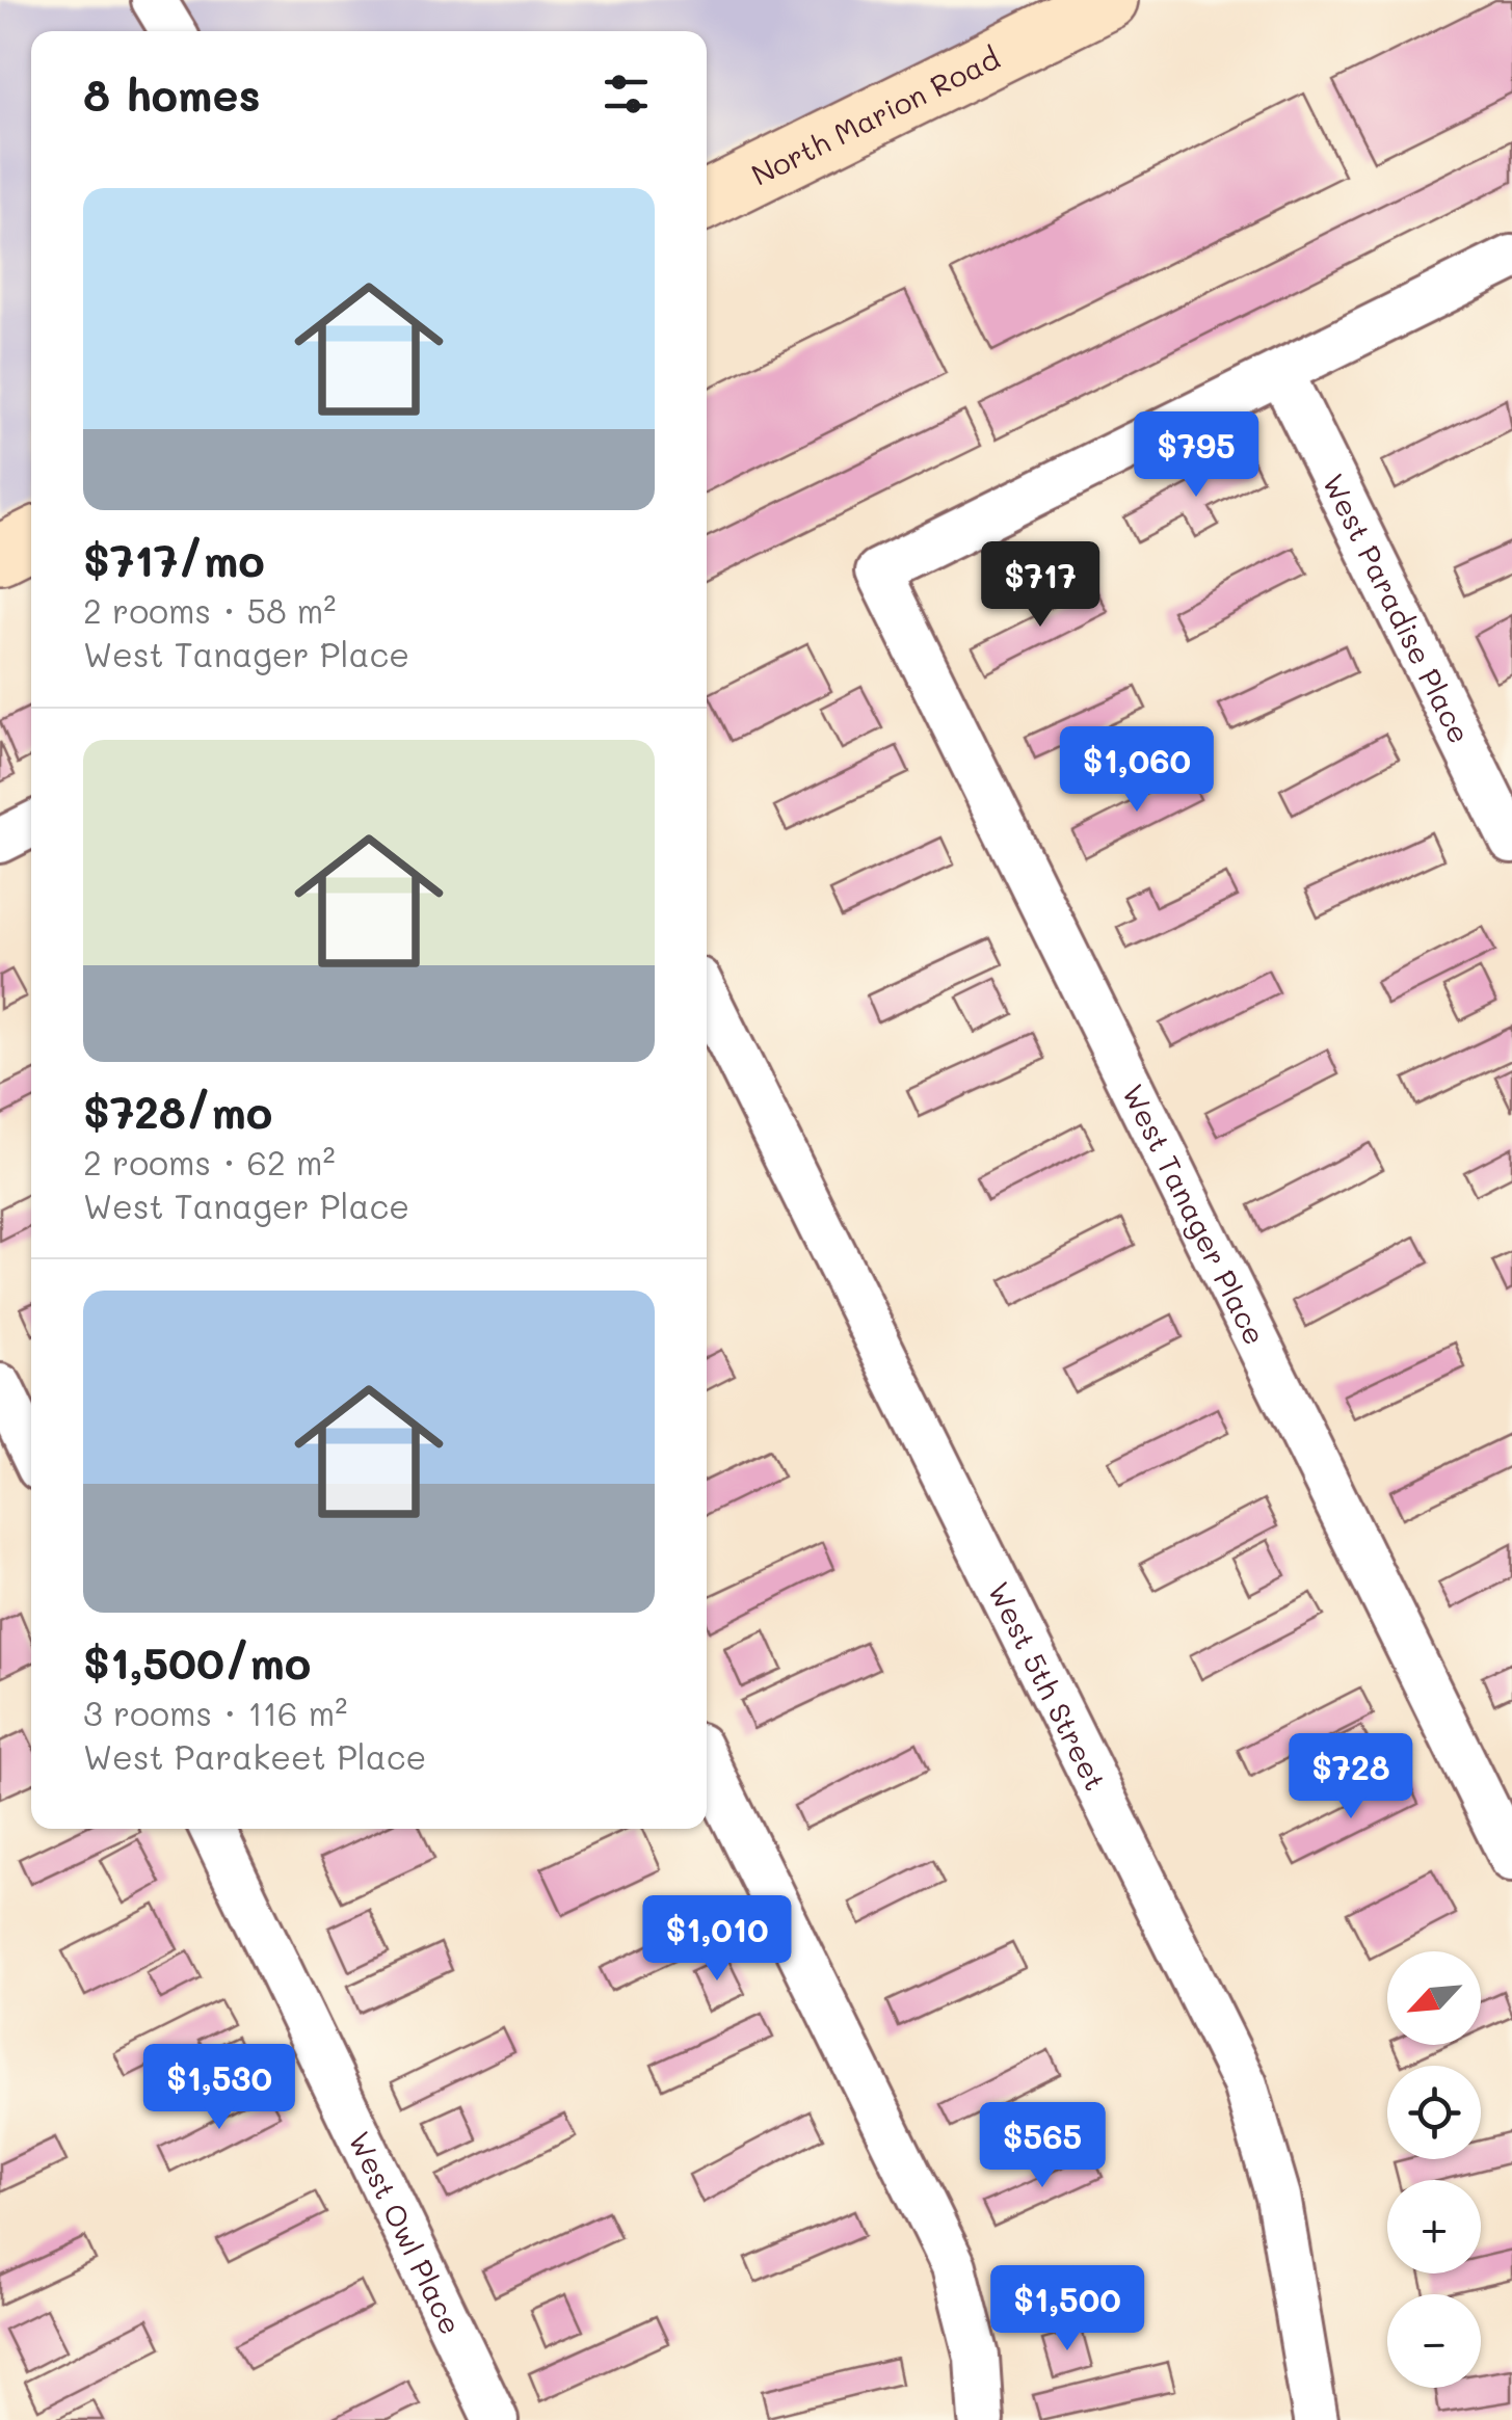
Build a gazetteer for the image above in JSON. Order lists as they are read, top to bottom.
{
  "streets": {
    "main road": ["North Marion Road"],
    "street": [
      "West Paradise Place",
      "West Tanager Place",
      "West 5th Street",
      "West Owl Place"
    ]
  },
  "crossings": [
    ["West Paradise Place", "West Tanager Place"]
  ],
  "north": "bottom left",
  "page": {
    "heading": "8 homes",
    "list": [
      {
        "name": "$717/mo",
        "note": "2 rooms · 58 m² · West Tanager Place"
      },
      {
        "name": "$728/mo",
        "note": "2 rooms · 62 m² · West Tanager Place"
      },
      {
        "name": "$1,500/mo",
        "note": "3 rooms · 116 m² · West Parakeet Place"
      }
    ],
    "price": [
      "$795",
      "$717",
      "$1,060",
      "$728",
      "$1,010",
      "$1,530",
      "$565",
      "$1,500"
    ],
    "map_buttons": ["+", "−"]
  }
}
